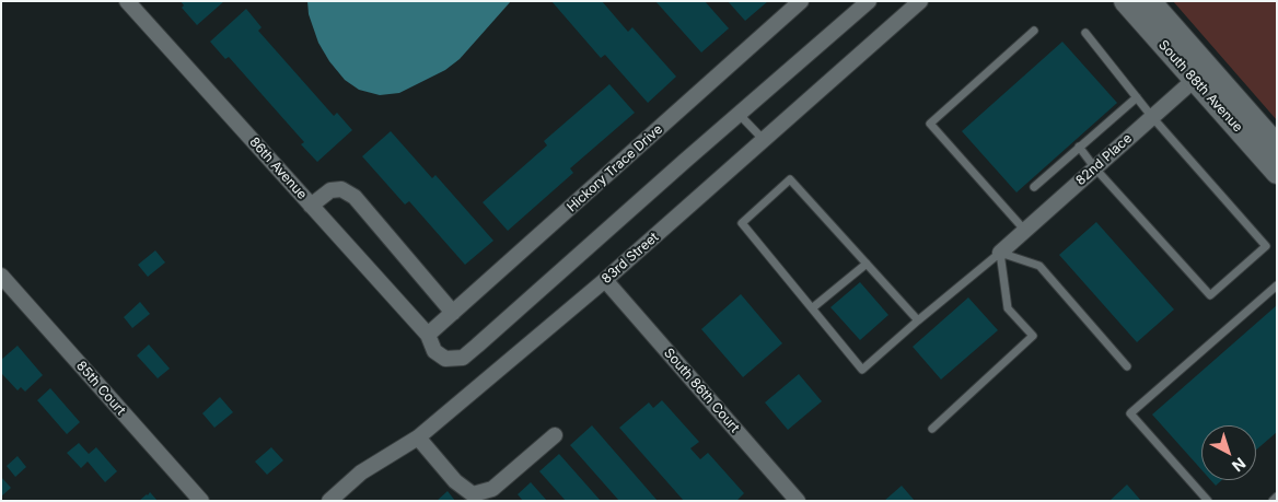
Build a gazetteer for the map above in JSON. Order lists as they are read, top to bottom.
{
  "streets": {
    "street": [
      "South 88th Avenue",
      "82nd Place",
      "86th Avenue",
      "Hickory Trace Drive",
      "83rd Street",
      "85th Court",
      "South 86th Court"
    ]
  },
  "crossings": [
    ["South 88th Avenue", "82nd Place"],
    ["86th Avenue", "Hickory Trace Drive"],
    ["83rd Street", "South 86th Court"]
  ],
  "north": "bottom right"
}
